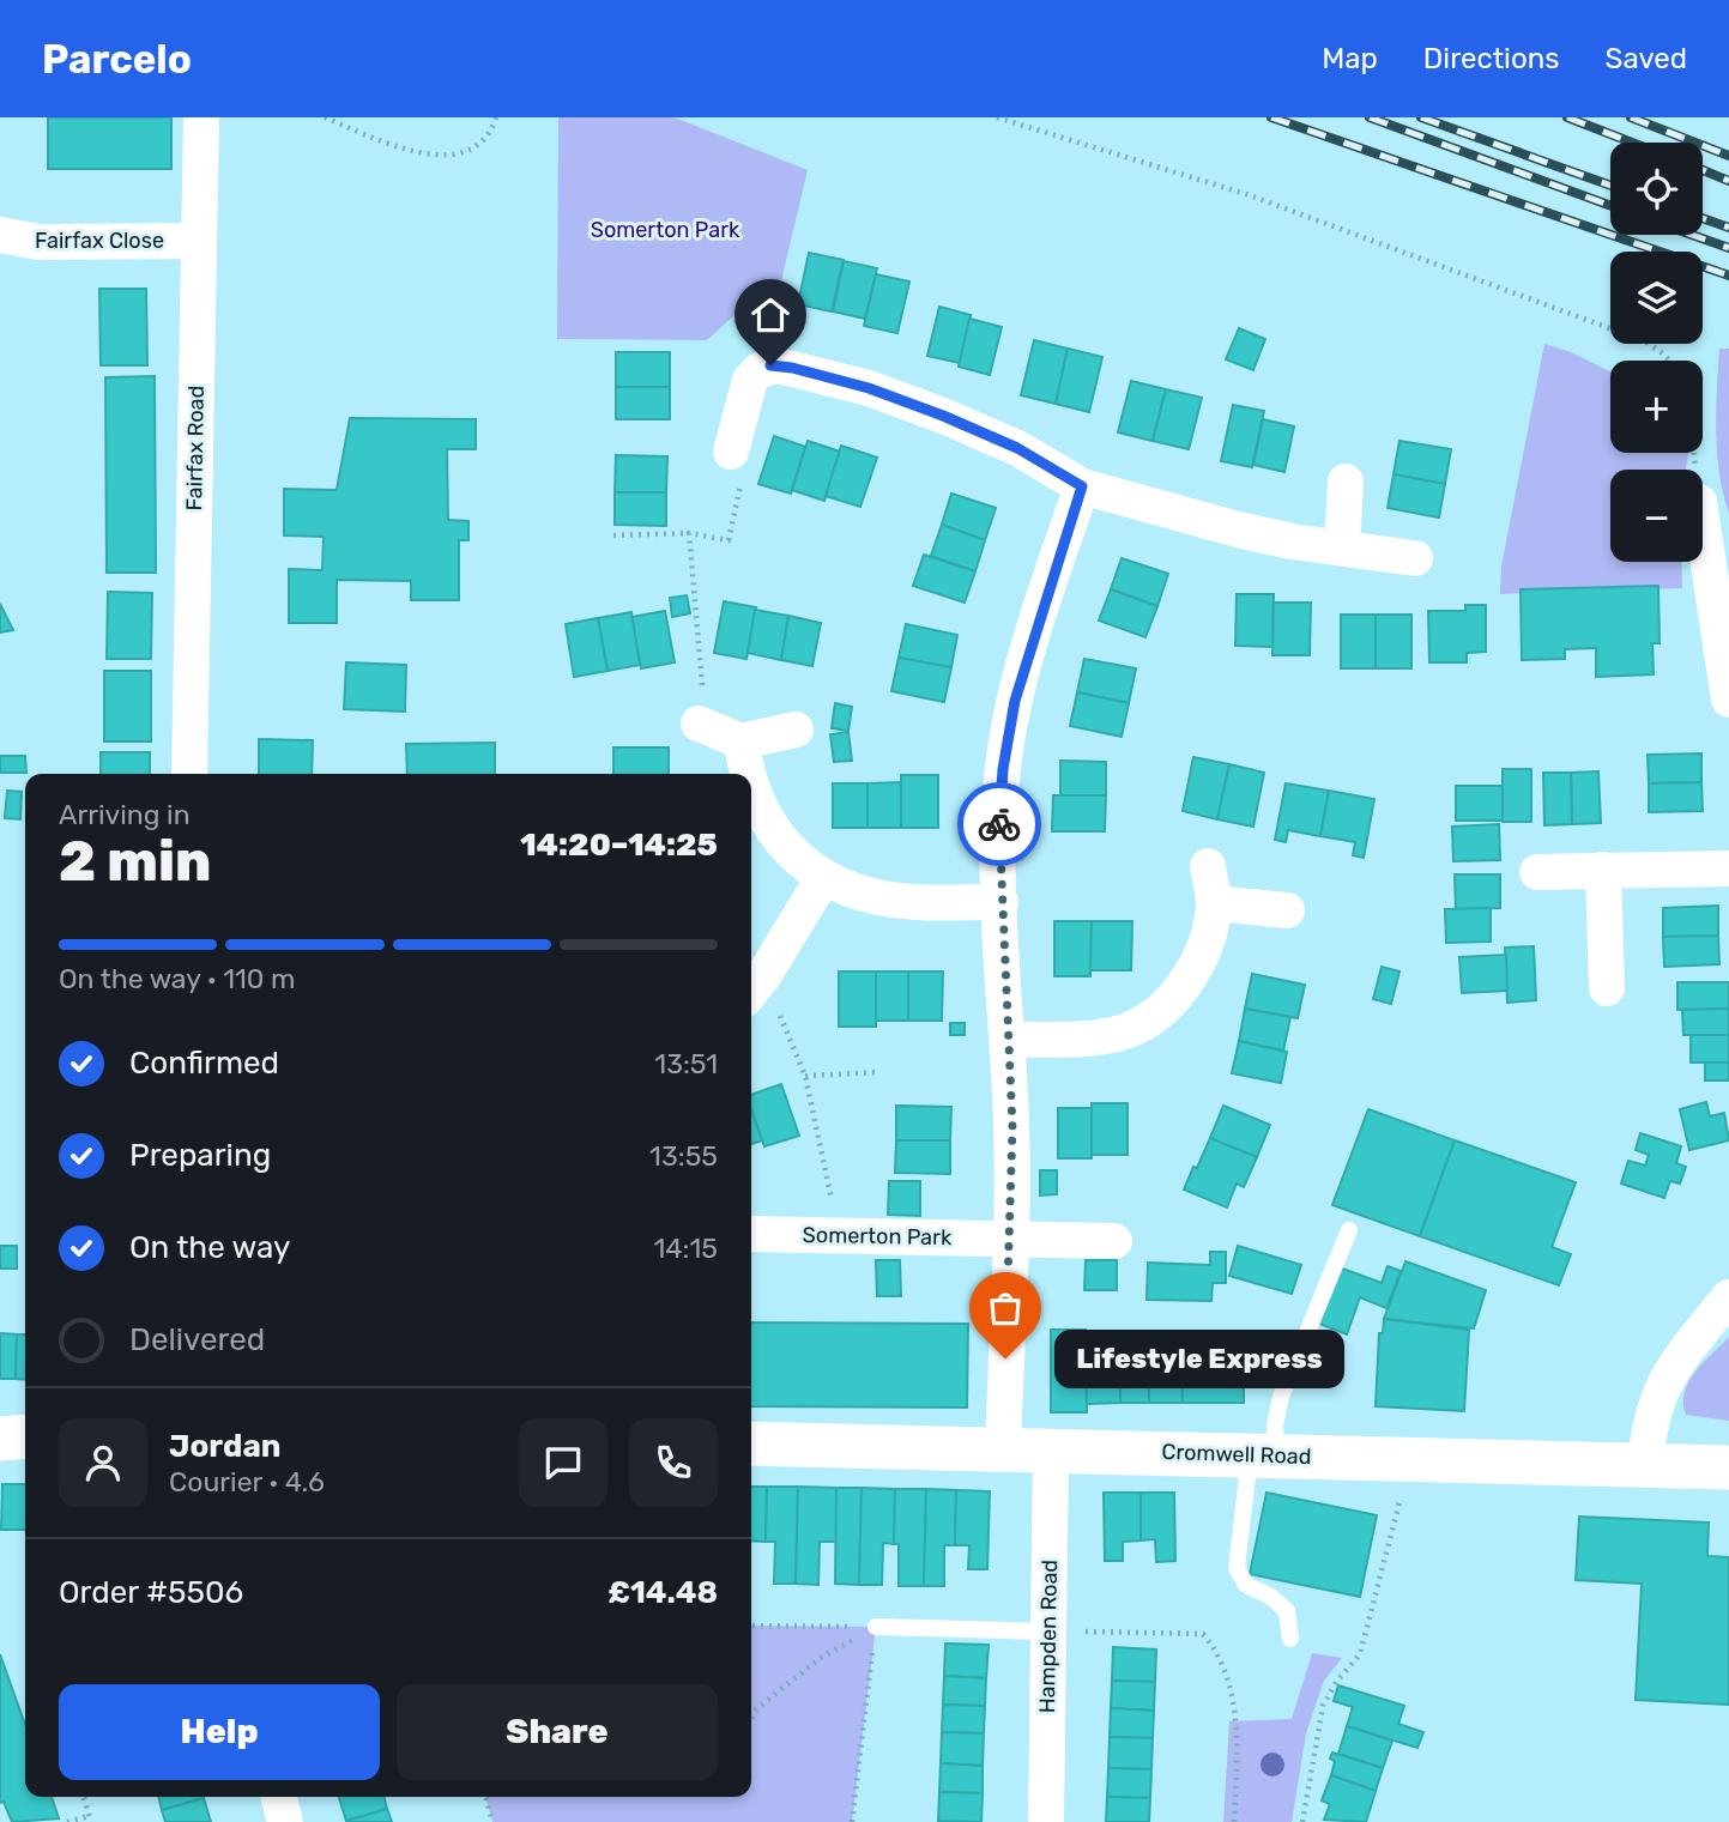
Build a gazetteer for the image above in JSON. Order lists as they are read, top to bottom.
{
  "streets": {
    "street": [
      "Fairfax Close",
      "Fairfax Road",
      "Somerton Park",
      "Cromwell Road",
      "Hampden Road"
    ]
  },
  "crossings": [
    ["Fairfax Close", "Fairfax Road"],
    ["Cromwell Road", "Hampden Road"]
  ],
  "parks": ["Somerton Park"],
  "places": ["Lifestyle Express"],
  "page": {
    "header": "Parcelo",
    "nav": ["Map", "Directions", "Saved"],
    "map_buttons": ["+", "−"],
    "heading": ["2 min", "Arriving in", "14:20–14:25"],
    "panel": [
      "Jordan",
      "Courier · 4.6",
      "Order #5506",
      "£14.48"
    ],
    "bar": "On the way · 110 m",
    "list": [
      ["Confirmed", "13:51"],
      ["Preparing", "13:55"],
      ["On the way", "14:15"],
      "Delivered"
    ],
    "bubble": "Lifestyle Express",
    "buttons": ["Help", "Share"]
  }
}
